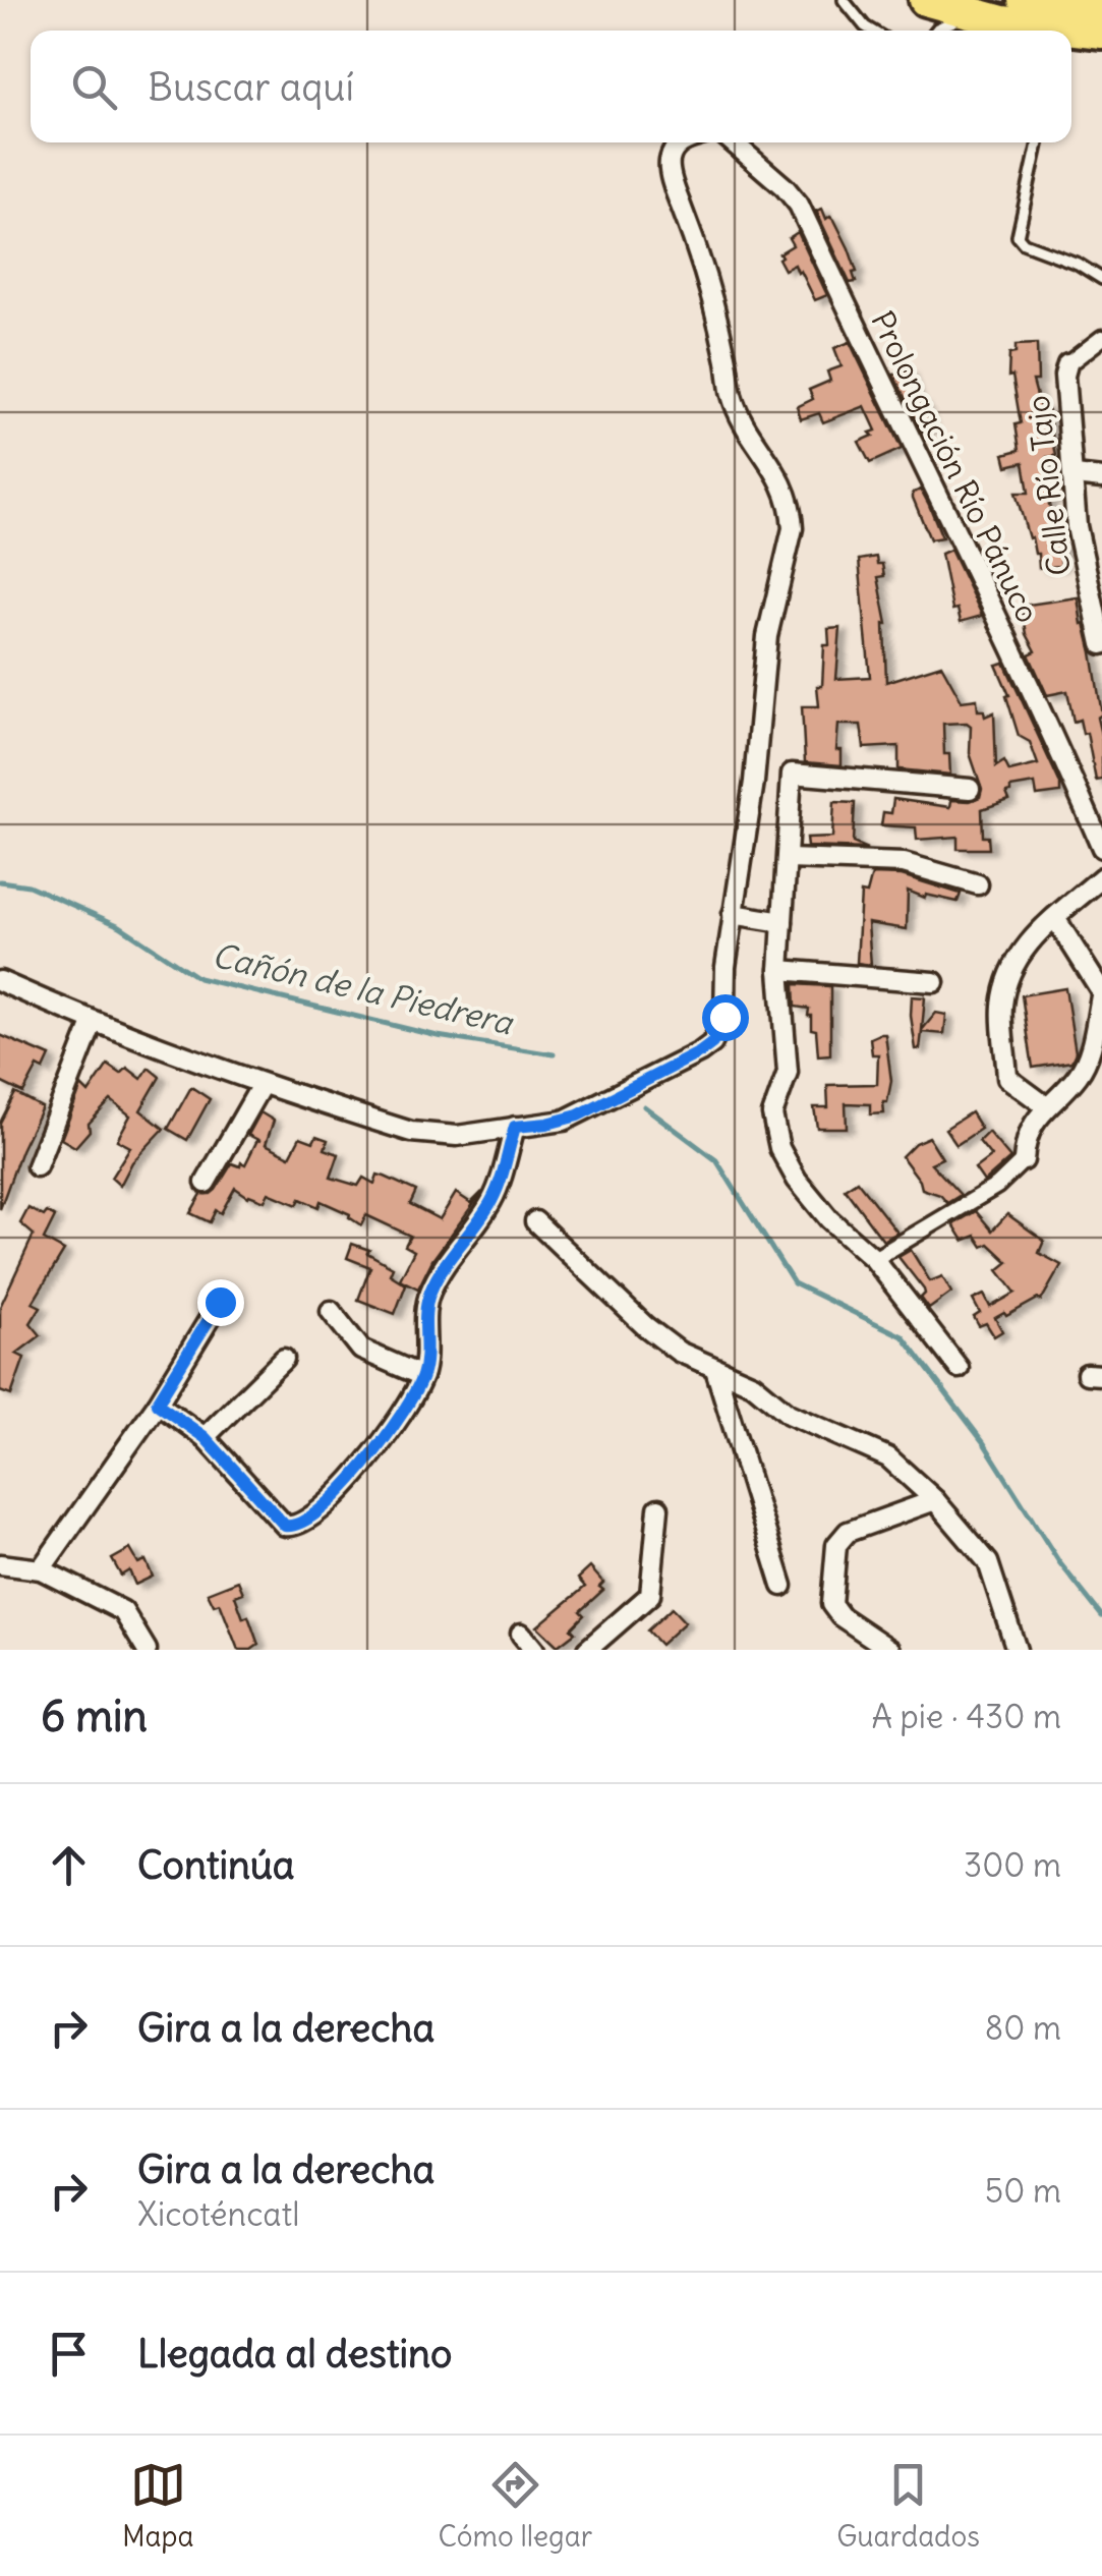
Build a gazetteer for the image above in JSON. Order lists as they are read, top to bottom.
{
  "streets": {
    "street": ["Prolongación Río Pánuco", "Calle Río Tajo"]
  },
  "water": ["Cañón de la Piedrera"],
  "page": {
    "search": "Buscar aquí",
    "heading": ["6 min", "A pie · 430 m"],
    "list": [
      ["Continúa", "300 m"],
      ["Gira a la derecha", "80 m"],
      ["Gira a la derecha", "Xicoténcatl", "50 m"],
      "Llegada al destino"
    ],
    "nav": ["Mapa", "Cómo llegar", "Guardados"]
  }
}
